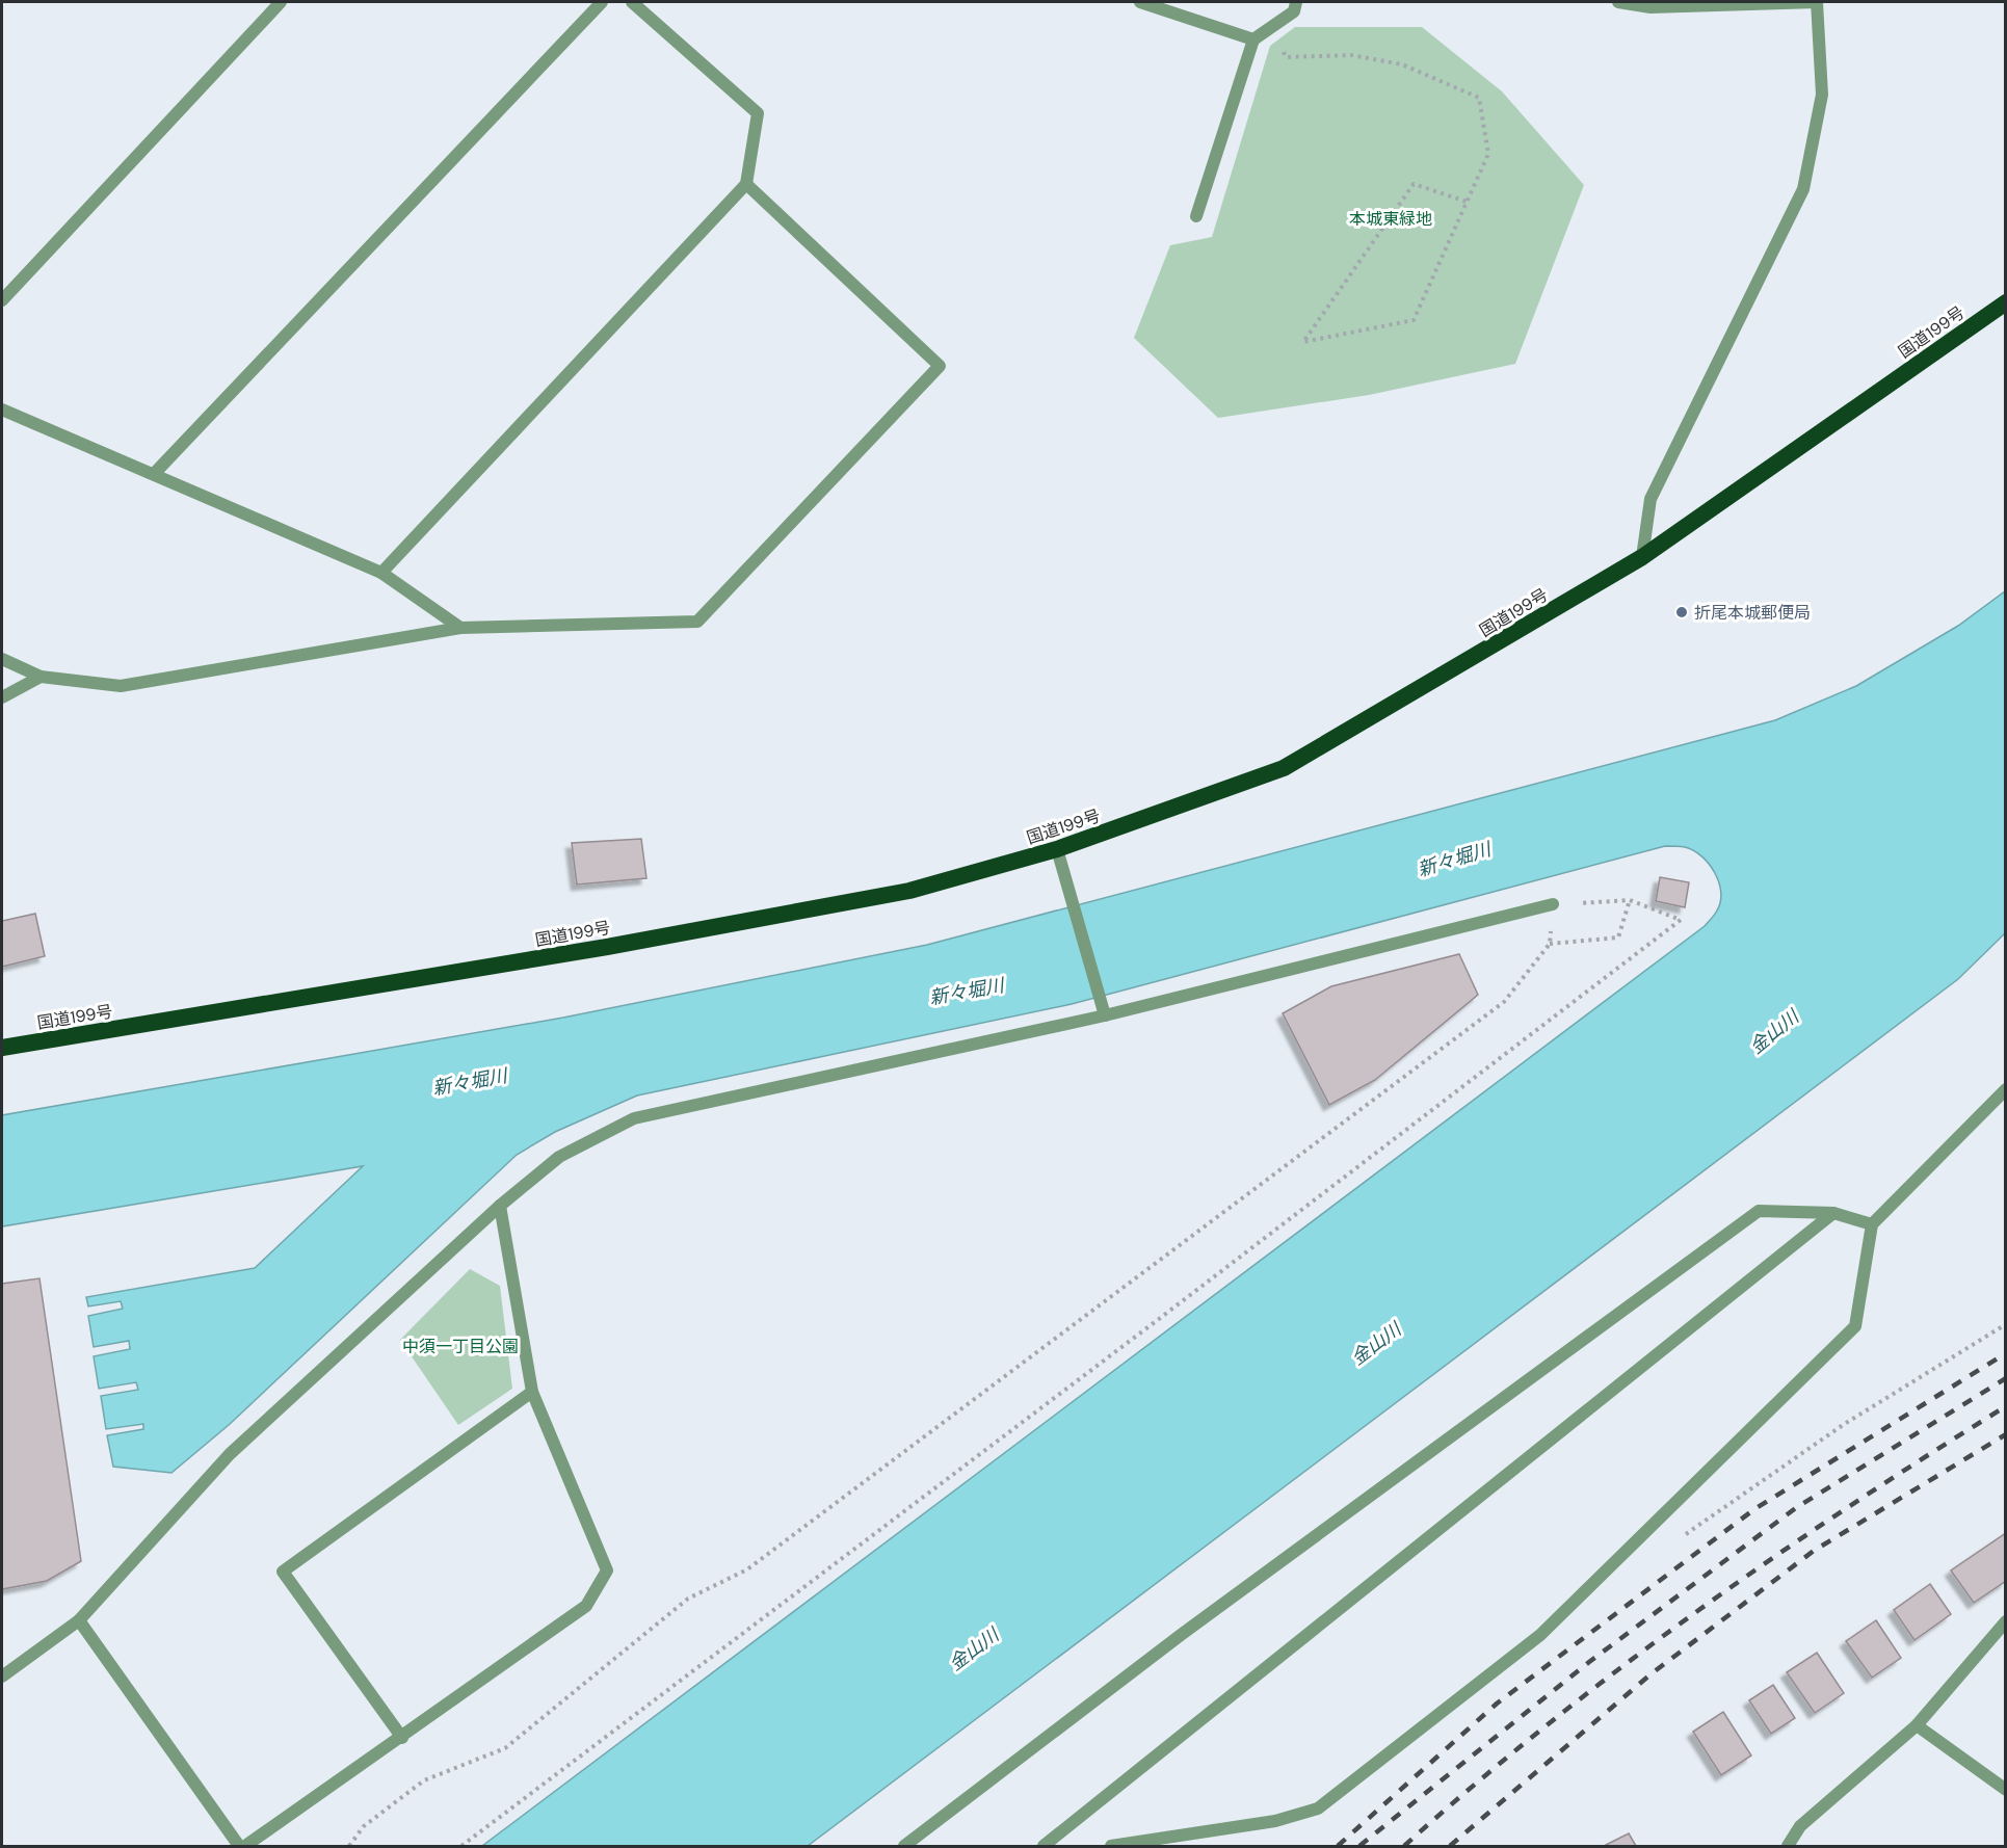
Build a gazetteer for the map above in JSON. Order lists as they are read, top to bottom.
{
  "streets": {
    "highway": ["国道199号"]
  },
  "water": ["新々堀川", "金山川"],
  "parks": ["本城東緑地", "中須一丁目公園"],
  "places": ["折尾本城郵便局"]
}
